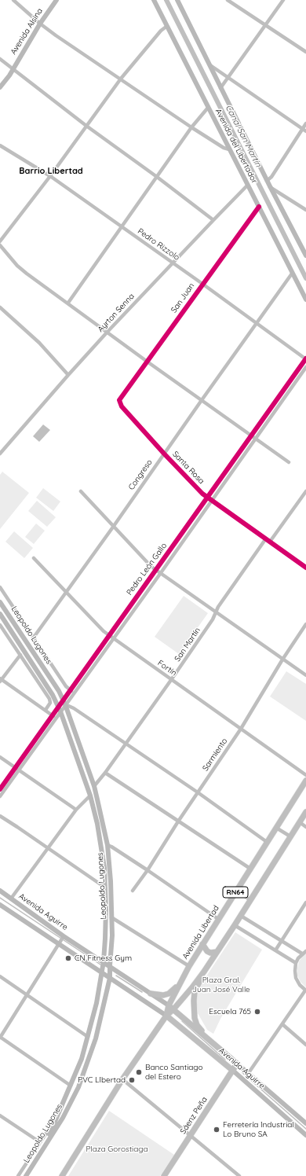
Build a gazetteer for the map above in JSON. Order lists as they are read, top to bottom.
{
  "streets": {
    "main road": [
      "Avenida Alsina",
      "Avenida del Libertador",
      "Leopoldo Lugones",
      "RN64",
      "Avenida Aguirre",
      "Avenida Libertad",
      "Sáenz Peña"
    ],
    "street": [
      "Pedro Rizzolo",
      "San Juan",
      "Ayrton Senna",
      "Santa Rosa",
      "Congreso",
      "Pedro León Gallo",
      "San Martín",
      "Fortín",
      "Sarmiento"
    ]
  },
  "crossings": [
    ["Avenida del Libertador", "San Juan"],
    ["Avenida del Libertador", "Ayrton Senna"],
    ["Avenida del Libertador", "Congreso"],
    ["Pedro Rizzolo", "San Juan"],
    ["Pedro Rizzolo", "Ayrton Senna"],
    ["Pedro Rizzolo", "Congreso"],
    ["Pedro Rizzolo", "Pedro León Gallo"],
    ["San Juan", "Santa Rosa"],
    ["Santa Rosa", "Congreso"],
    ["Santa Rosa", "Pedro León Gallo"],
    ["Santa Rosa", "San Martín"],
    ["Congreso", "Fortín"],
    ["Pedro León Gallo", "Leopoldo Lugones"],
    ["Pedro León Gallo", "Fortín"],
    ["Leopoldo Lugones", "San Martín"],
    ["Leopoldo Lugones", "Avenida Aguirre"],
    ["San Martín", "Fortín"],
    ["Fortín", "Sarmiento"],
    ["Avenida Aguirre", "Avenida Libertad"],
    ["Avenida Aguirre", "Sáenz Peña"]
  ],
  "districts": ["Barrio Libertad"],
  "water": ["Canal San Martín"],
  "parks": ["Plaza Gral. Juan José Valle", "Plaza Gorostiaga"],
  "places": [
    "CN Fitness Gym",
    "Escuela 765",
    "Banco Santiago del Estero",
    "PVC LIbertad",
    "Ferretería Industrial Lo Bruno SA"
  ]
}
